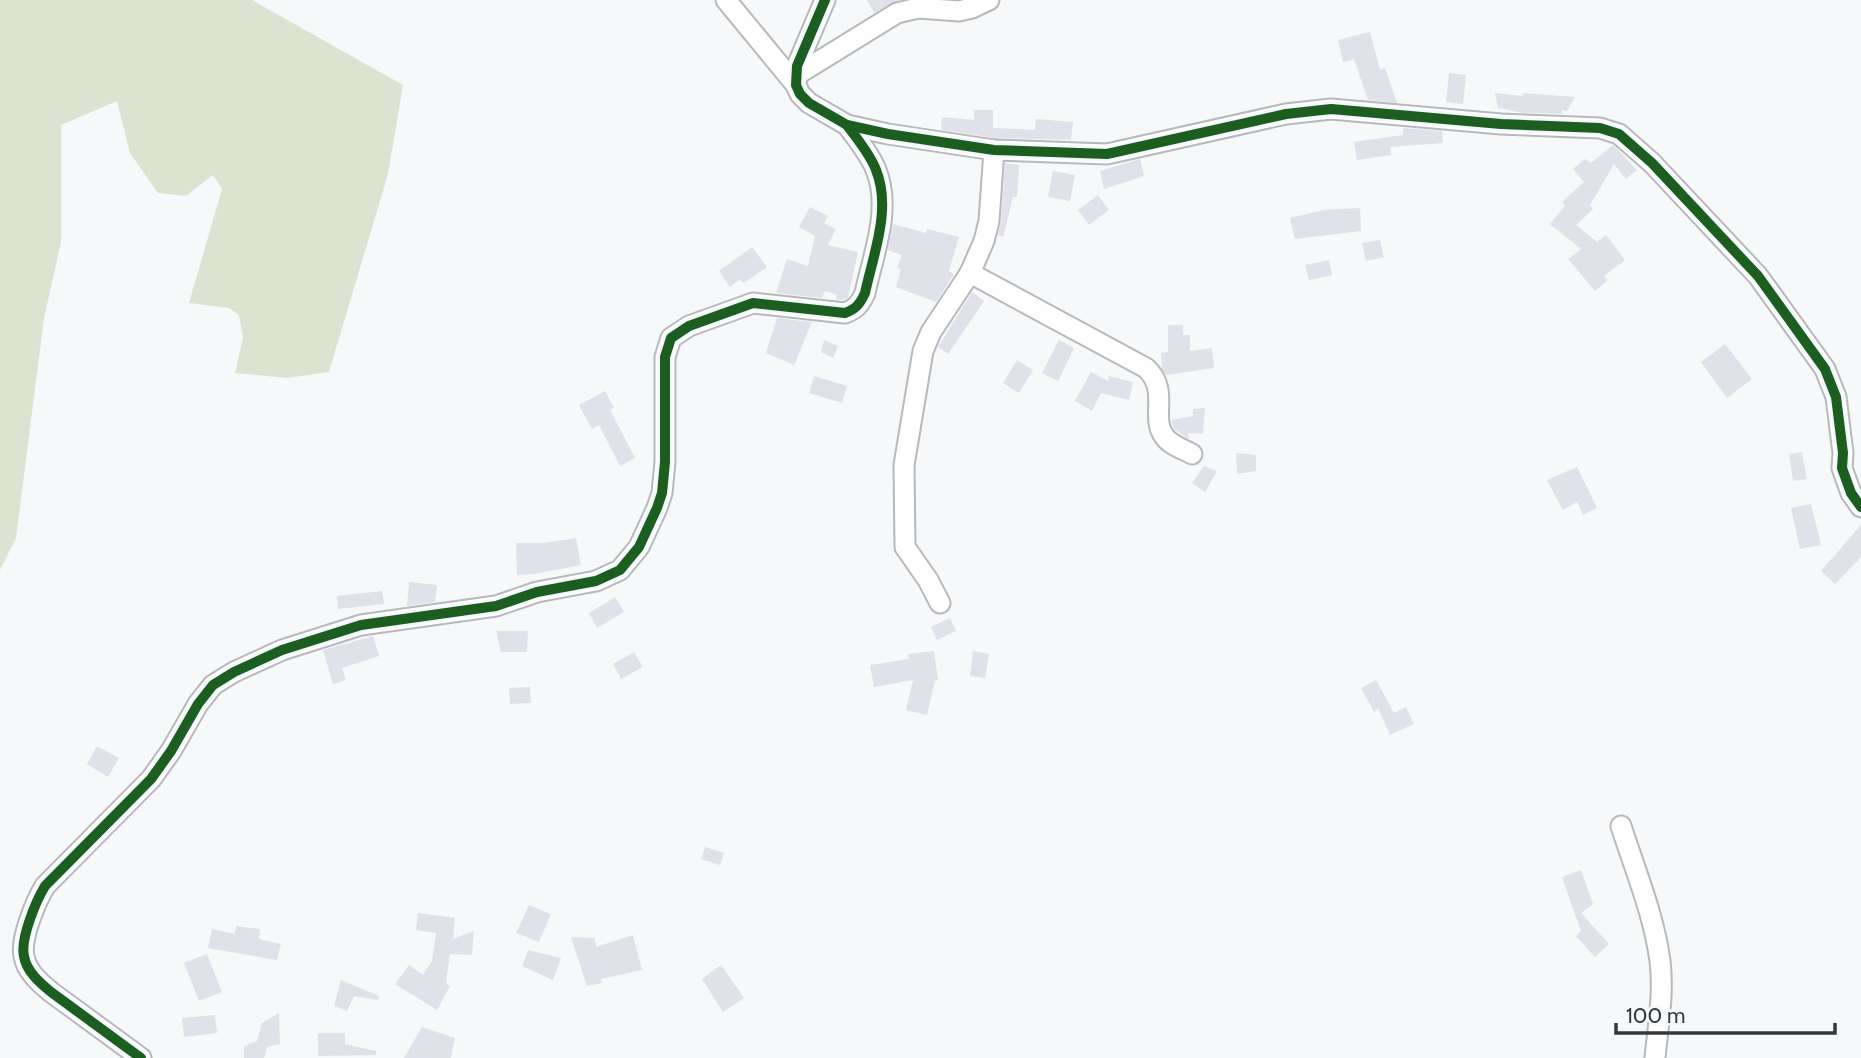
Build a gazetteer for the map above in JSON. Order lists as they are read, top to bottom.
{
  "scale_bar": "100 m"
}
